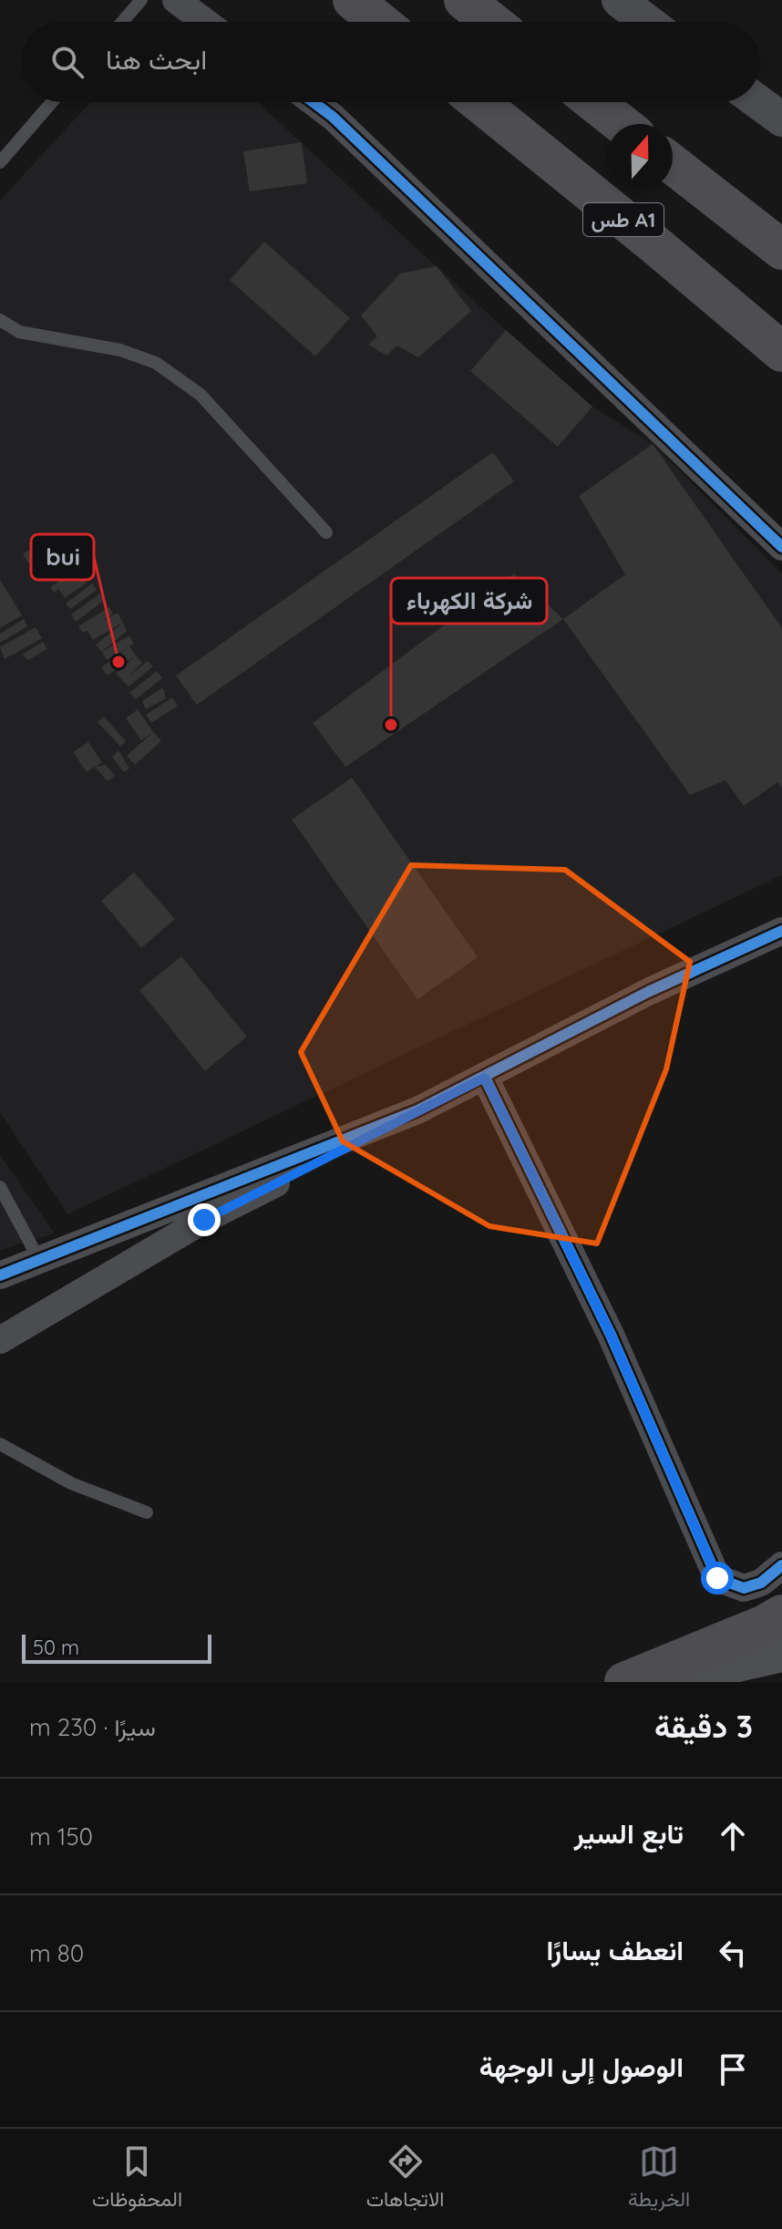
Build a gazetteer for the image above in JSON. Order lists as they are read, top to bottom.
{
  "streets": {
    "highway": ["طس A1"]
  },
  "places": ["bui", "شركة الكهرباء"],
  "scale_bar": "50 m",
  "north": "top",
  "page": {
    "search": "ابحث هنا",
    "scale": "50 m",
    "heading": ["3 دقيقة", "سيرًا · 230 m"],
    "list": [
      ["تابع السير", "150 m"],
      ["انعطف يسارًا", "80 m"],
      "الوصول إلى الوجهة"
    ],
    "nav": ["الخريطة", "الاتجاهات", "المحفوظات"]
  }
}
